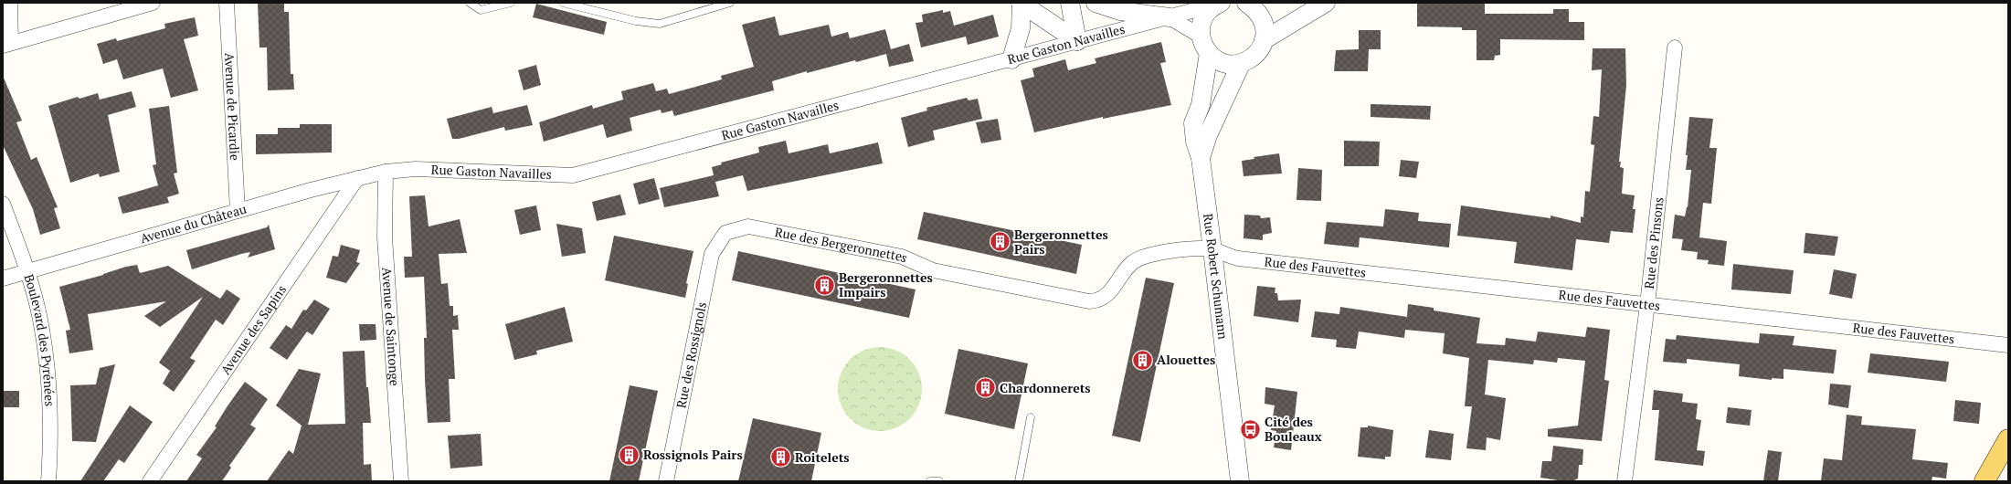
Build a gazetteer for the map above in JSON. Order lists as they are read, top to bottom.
{
  "streets": {
    "street": [
      "Rue Gaston Navailles",
      "Avenue de Picardie",
      "Avenue du Château",
      "Rue des Pinsons",
      "Rue des Bergeronnettes",
      "Rue des Fauvettes",
      "Rue Robert Schumann",
      "Avenue de Saintonge",
      "Avenue des Sapins",
      "Boulevard des Pyrénées",
      "Rue des Rossignols"
    ]
  },
  "crossings": [
    ["Rue Gaston Navailles", "Avenue du Château"],
    ["Rue Gaston Navailles", "Avenue de Saintonge"],
    ["Avenue de Picardie", "Avenue du Château"],
    ["Avenue du Château", "Avenue de Saintonge"],
    ["Avenue du Château", "Avenue des Sapins"],
    ["Avenue du Château", "Boulevard des Pyrénées"],
    ["Rue des Pinsons", "Rue des Fauvettes"],
    ["Rue des Bergeronnettes", "Rue des Fauvettes"],
    ["Rue des Bergeronnettes", "Rue des Rossignols"],
    ["Rue des Fauvettes", "Rue Robert Schumann"]
  ],
  "places": {
    "building": [
      "Bergeronnettes Pairs",
      "Bergeronnettes Impairs",
      "Alouettes",
      "Chardonnerets",
      "Rossignols Pairs",
      "Roitelets"
    ],
    "bus stop": ["Cité des Bouleaux"]
  }
}
